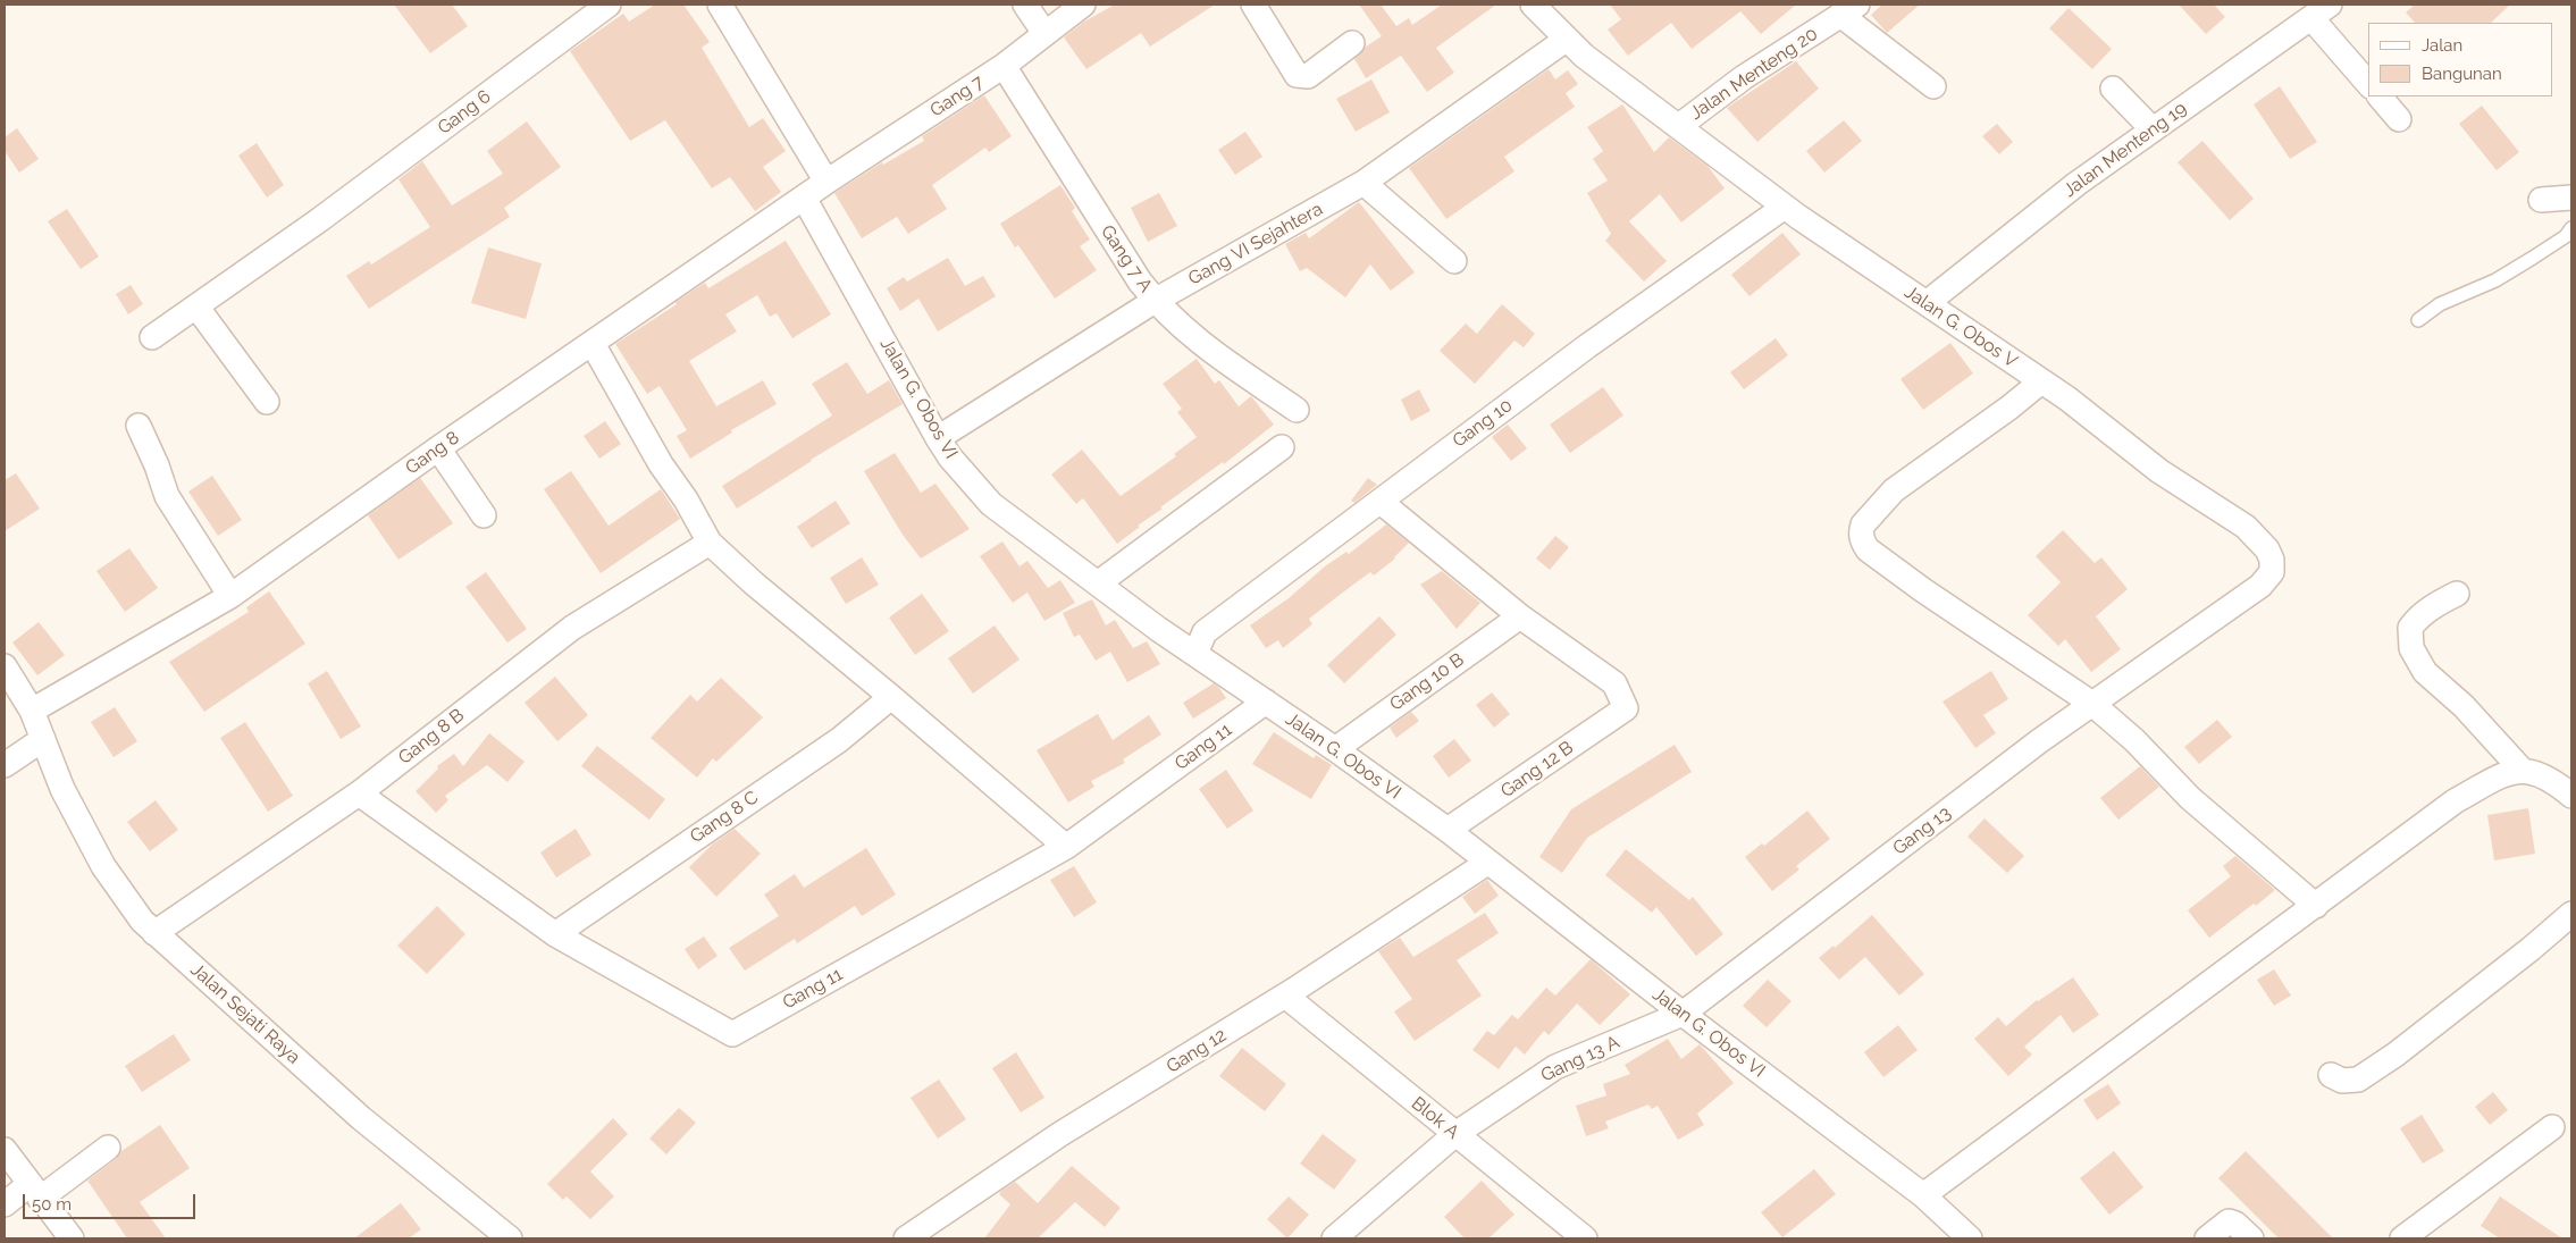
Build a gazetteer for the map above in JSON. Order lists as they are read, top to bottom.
{
  "streets": {
    "street": [
      "Jalan Menteng 20",
      "Gang 7",
      "Gang 6",
      "Jalan Menteng 19",
      "Gang VI Sejahtera",
      "Gang 7 A",
      "Jalan G. Obos V",
      "Jalan G. Obos VI",
      "Gang 10",
      "Gang 8",
      "Gang 10 B",
      "Gang 8 B",
      "Gang 11",
      "Gang 12 B",
      "Gang 8 C",
      "Gang 13",
      "Jalan Sejati Raya",
      "Gang 12",
      "Gang 13 A",
      "Blok A"
    ]
  },
  "crossings": [
    ["Jalan Menteng 20", "Jalan G. Obos V"],
    ["Gang 7", "Gang 7 A"],
    ["Gang 7", "Gang 8"],
    ["Jalan Menteng 19", "Jalan G. Obos V"],
    ["Gang VI Sejahtera", "Gang 7 A"],
    ["Gang VI Sejahtera", "Jalan G. Obos V"],
    ["Gang VI Sejahtera", "Jalan G. Obos VI"],
    ["Jalan G. Obos V", "Gang 10"],
    ["Jalan G. Obos V", "Gang 13"],
    ["Jalan G. Obos VI", "Gang 10"],
    ["Jalan G. Obos VI", "Gang 8"],
    ["Jalan G. Obos VI", "Gang 10 B"],
    ["Jalan G. Obos VI", "Gang 11"],
    ["Jalan G. Obos VI", "Gang 12 B"],
    ["Jalan G. Obos VI", "Gang 13"],
    ["Jalan G. Obos VI", "Gang 12"],
    ["Jalan G. Obos VI", "Gang 13 A"],
    ["Gang 8", "Jalan Sejati Raya"],
    ["Gang 10 B", "Gang 12 B"],
    ["Gang 8 B", "Gang 11"],
    ["Gang 8 B", "Jalan Sejati Raya"],
    ["Gang 11", "Gang 8 C"],
    ["Gang 13", "Gang 13 A"],
    ["Gang 12", "Blok A"],
    ["Gang 13 A", "Blok A"]
  ],
  "legend": ["Jalan", "Bangunan"],
  "scale_bar": "50 m"
}
